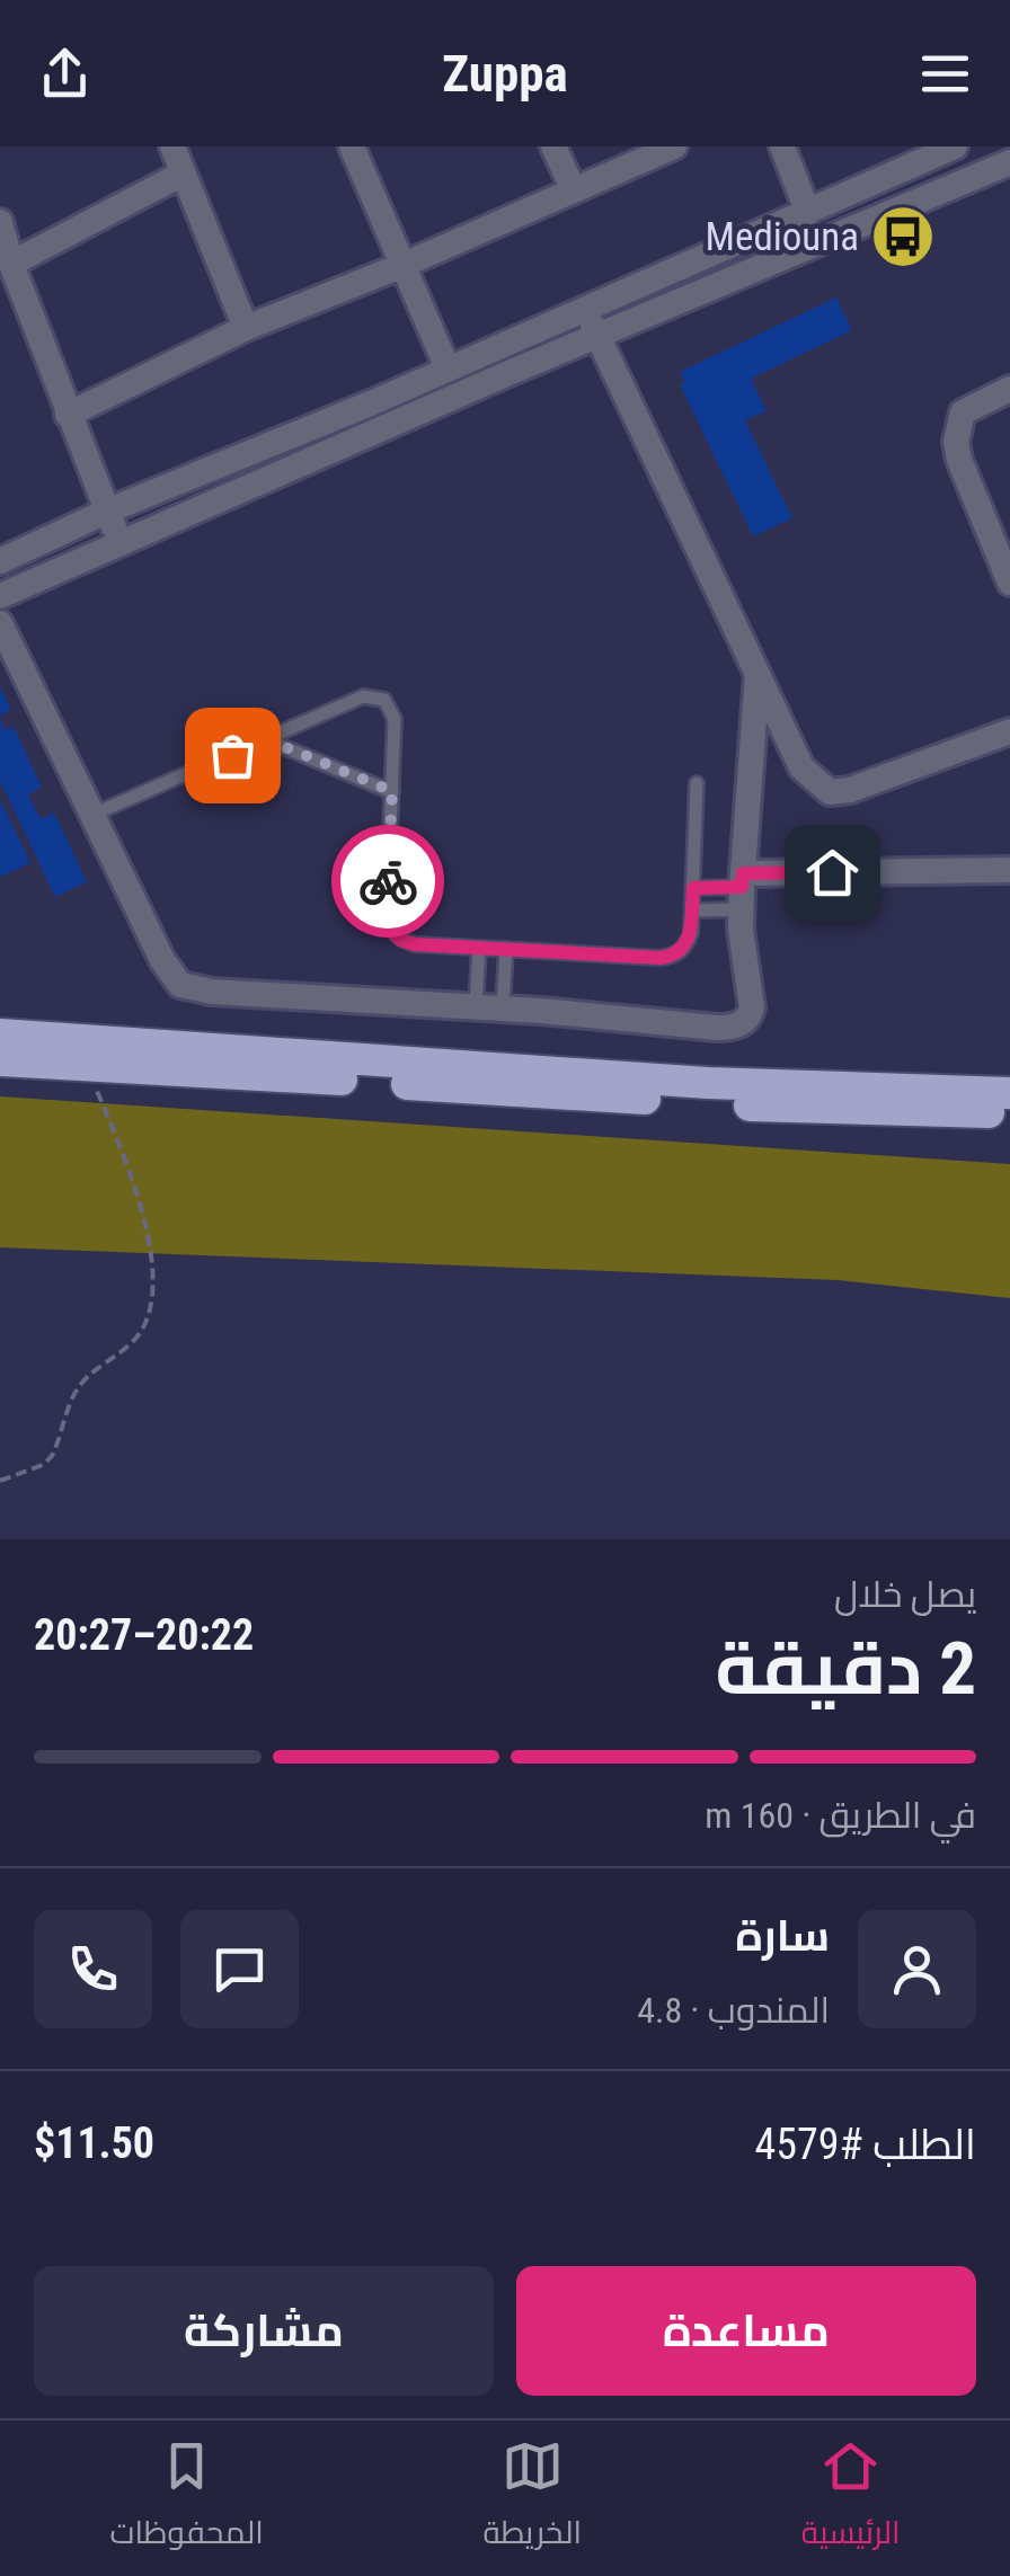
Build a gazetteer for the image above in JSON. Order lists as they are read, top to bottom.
{
  "places": {
    "bus stop": ["Mediouna"]
  },
  "page": {
    "header": "Zuppa",
    "heading": ["2 دقيقة", "يصل خلال", "20:22–20:27"],
    "panel": [
      "سارة",
      "المندوب · 4.8",
      "الطلب #4579",
      "$11.50"
    ],
    "bar": "في الطريق · 160 m",
    "buttons": ["مساعدة", "مشاركة"],
    "tabs": ["الرئيسية", "الخريطة", "المحفوظات"]
  }
}
